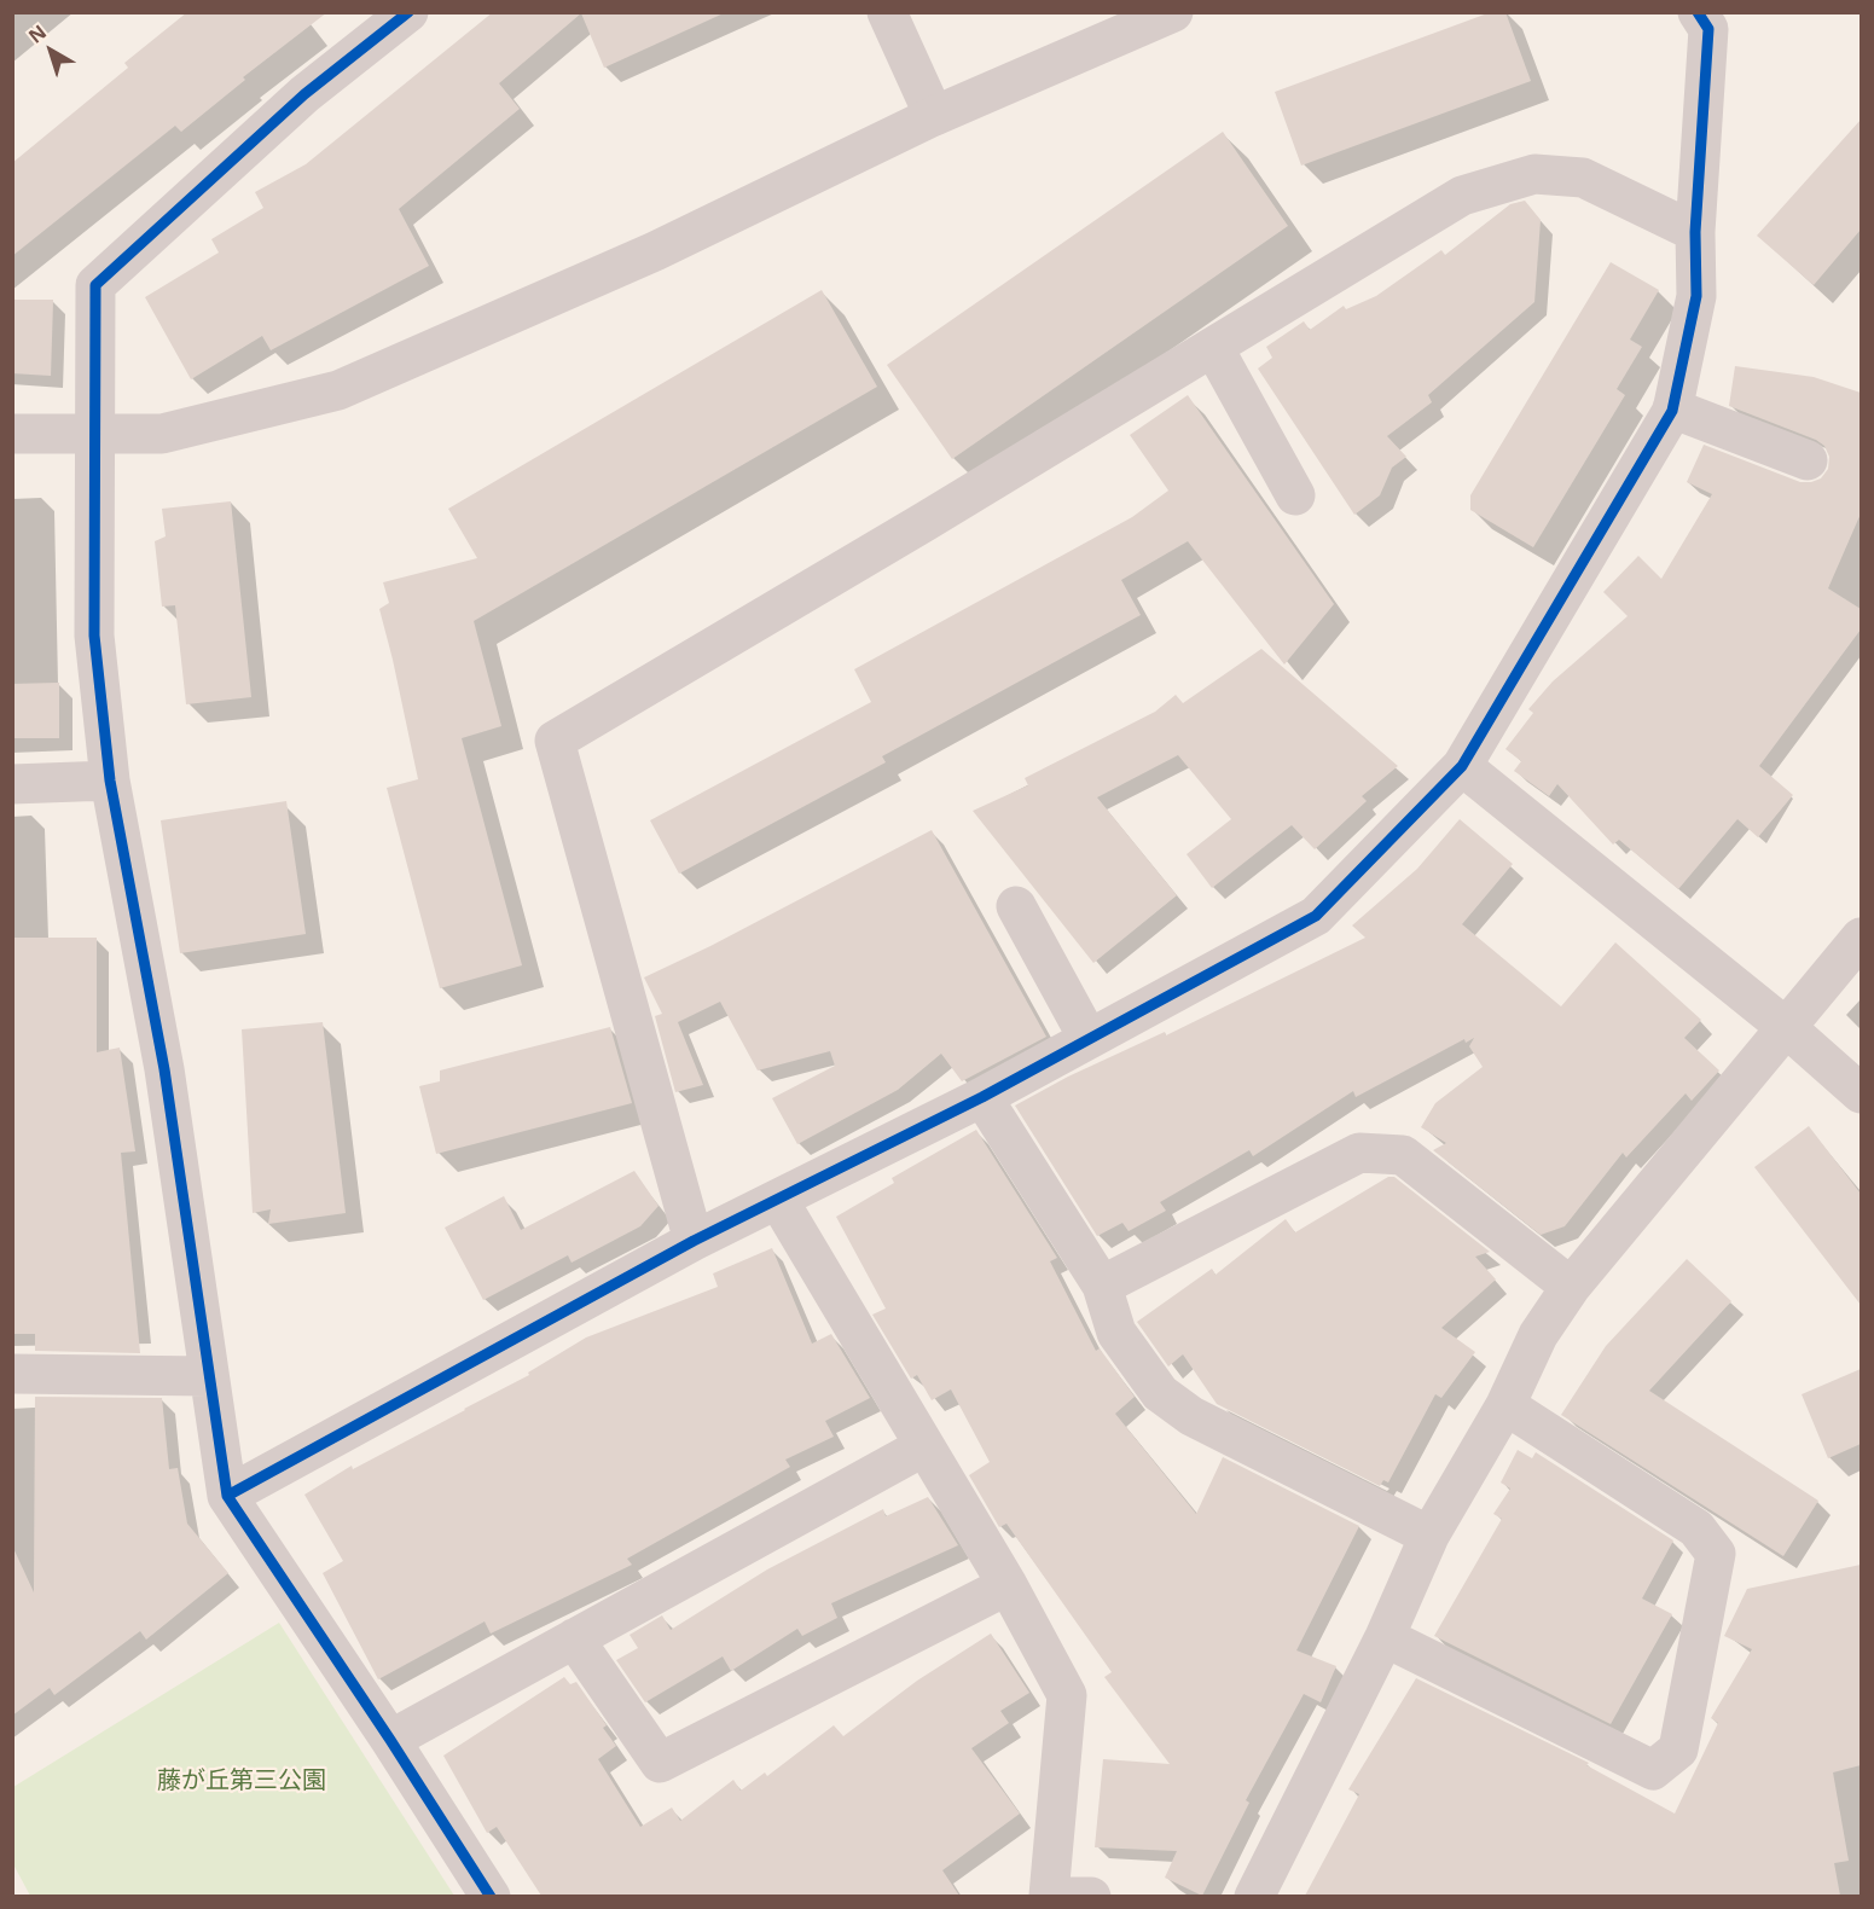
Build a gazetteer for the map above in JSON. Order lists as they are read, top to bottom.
{
  "parks": ["藤が丘第三公園"],
  "north": "top left"
}
